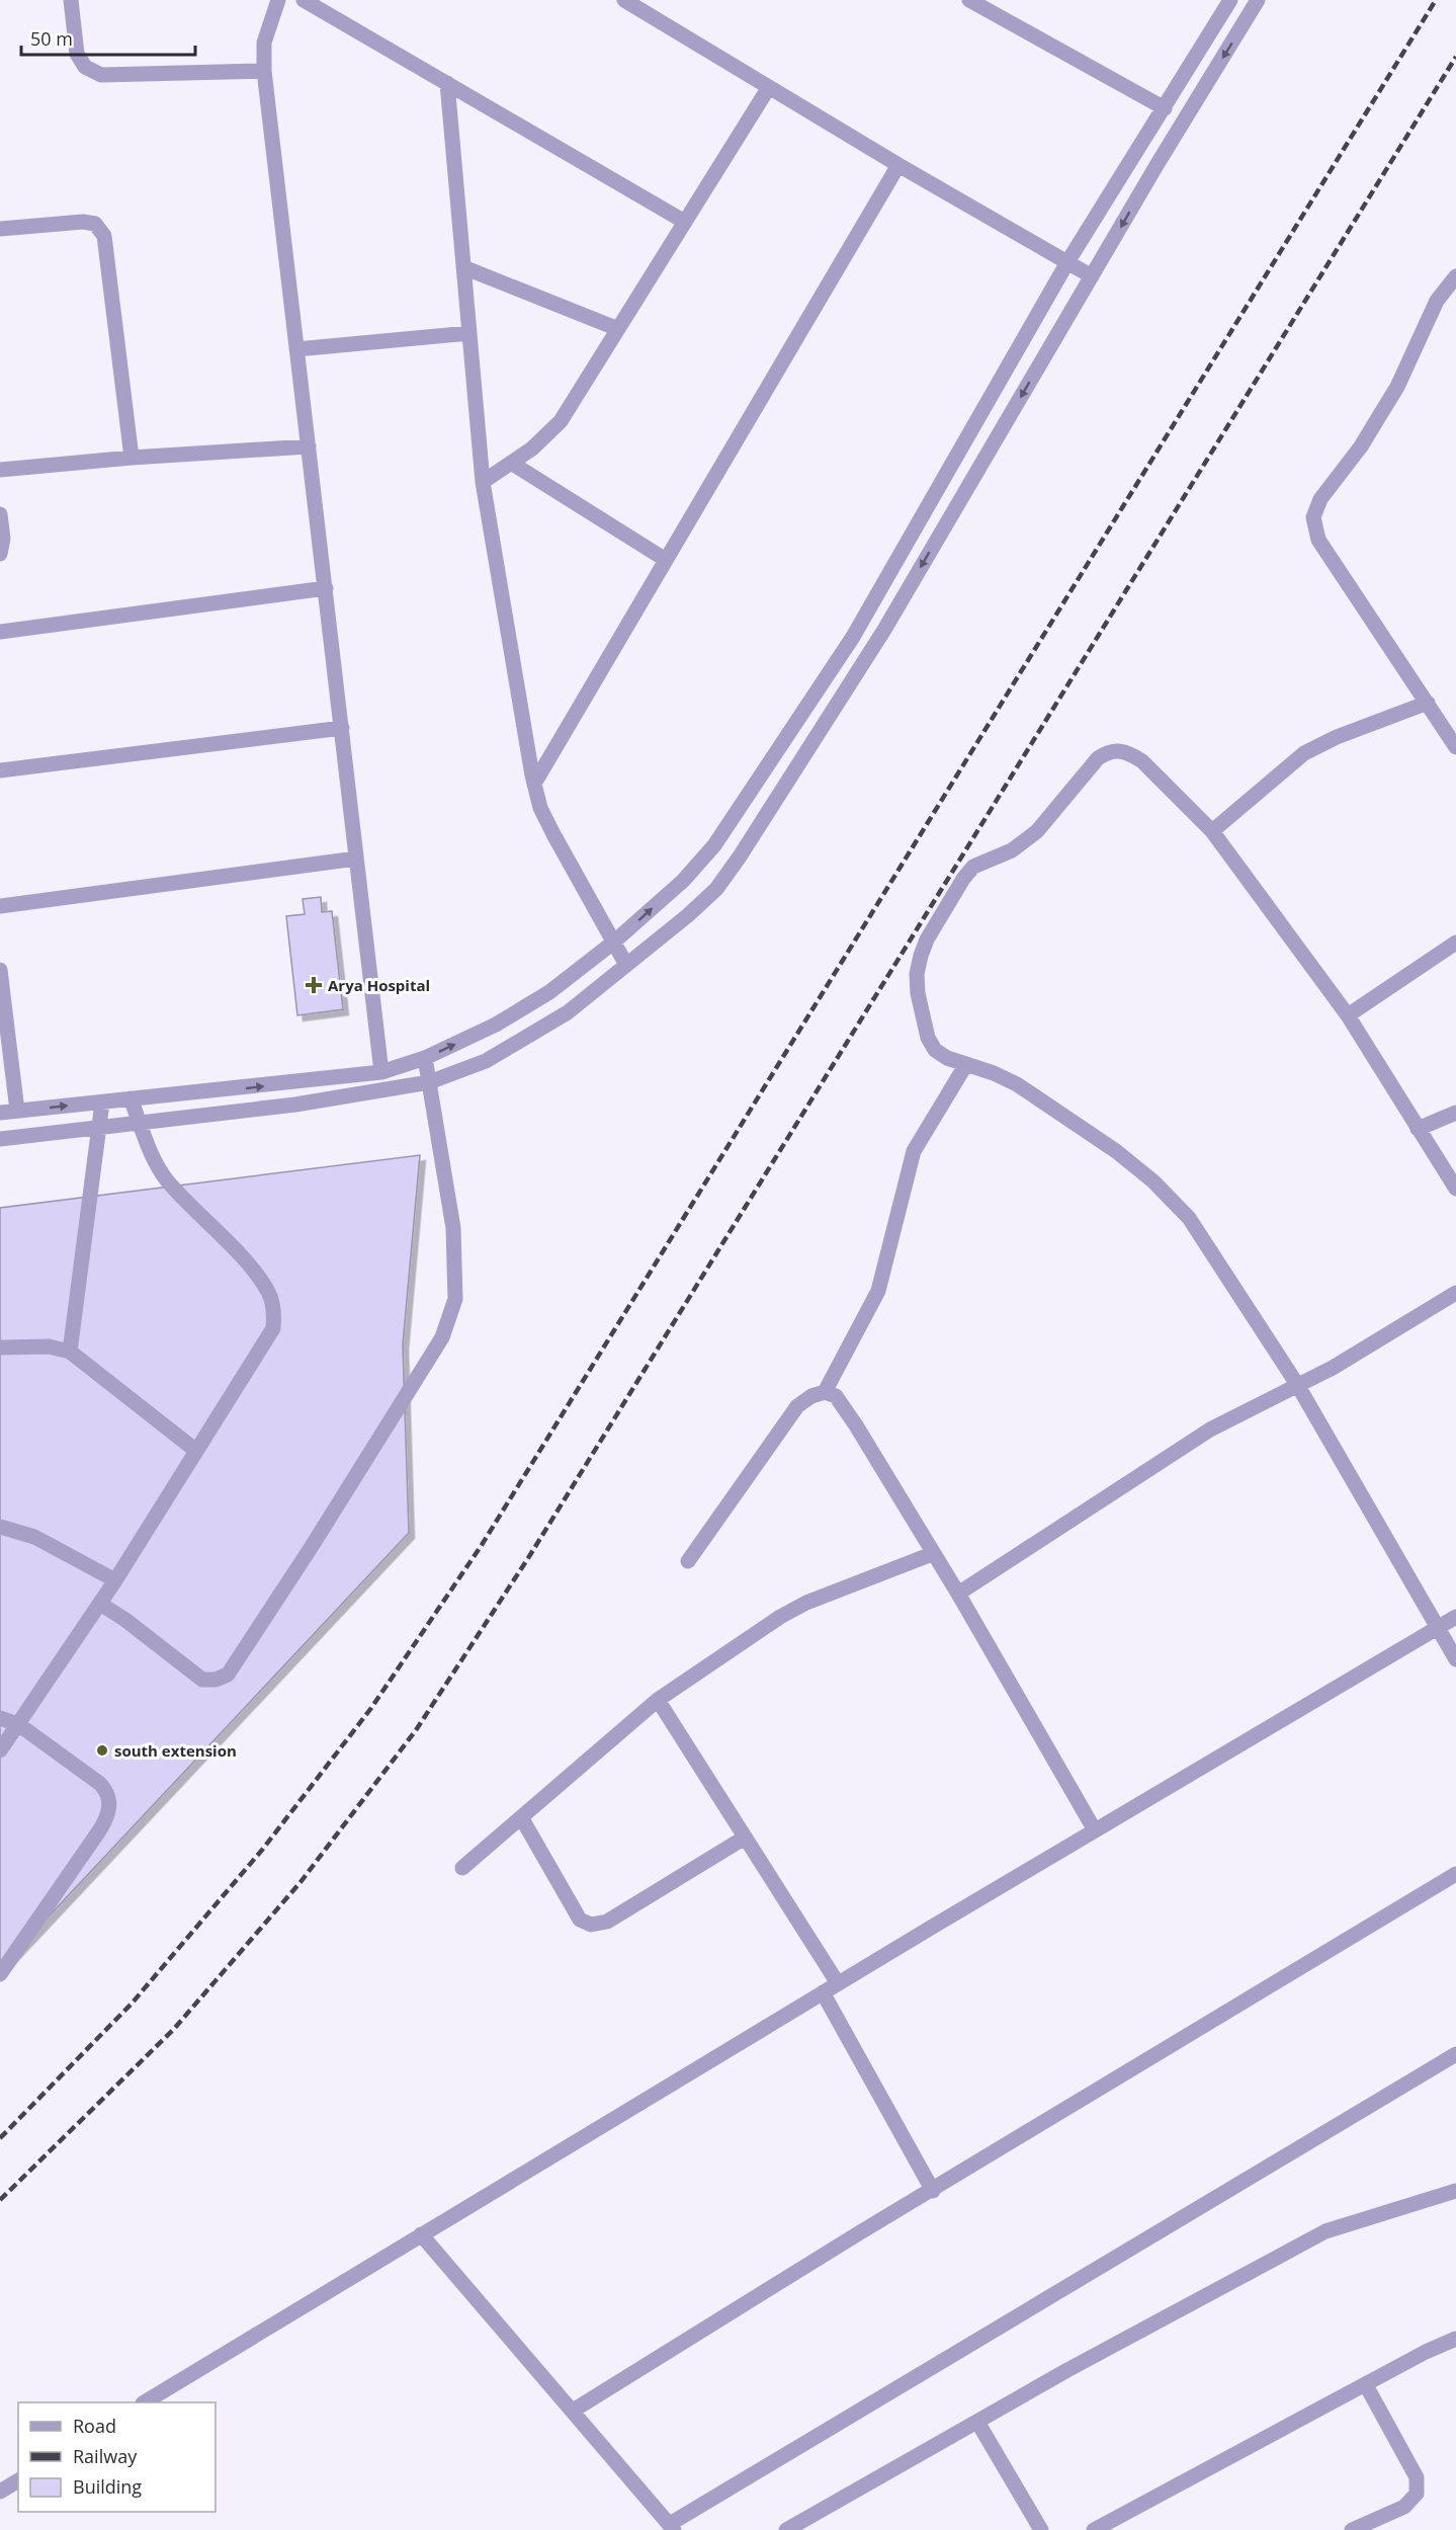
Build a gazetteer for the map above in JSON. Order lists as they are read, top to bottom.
{
  "places": {
    "health": ["Arya Hospital"],
    "other": ["south extension"]
  },
  "legend": ["Road", "Railway", "Building"],
  "scale_bar": "50 m"
}
